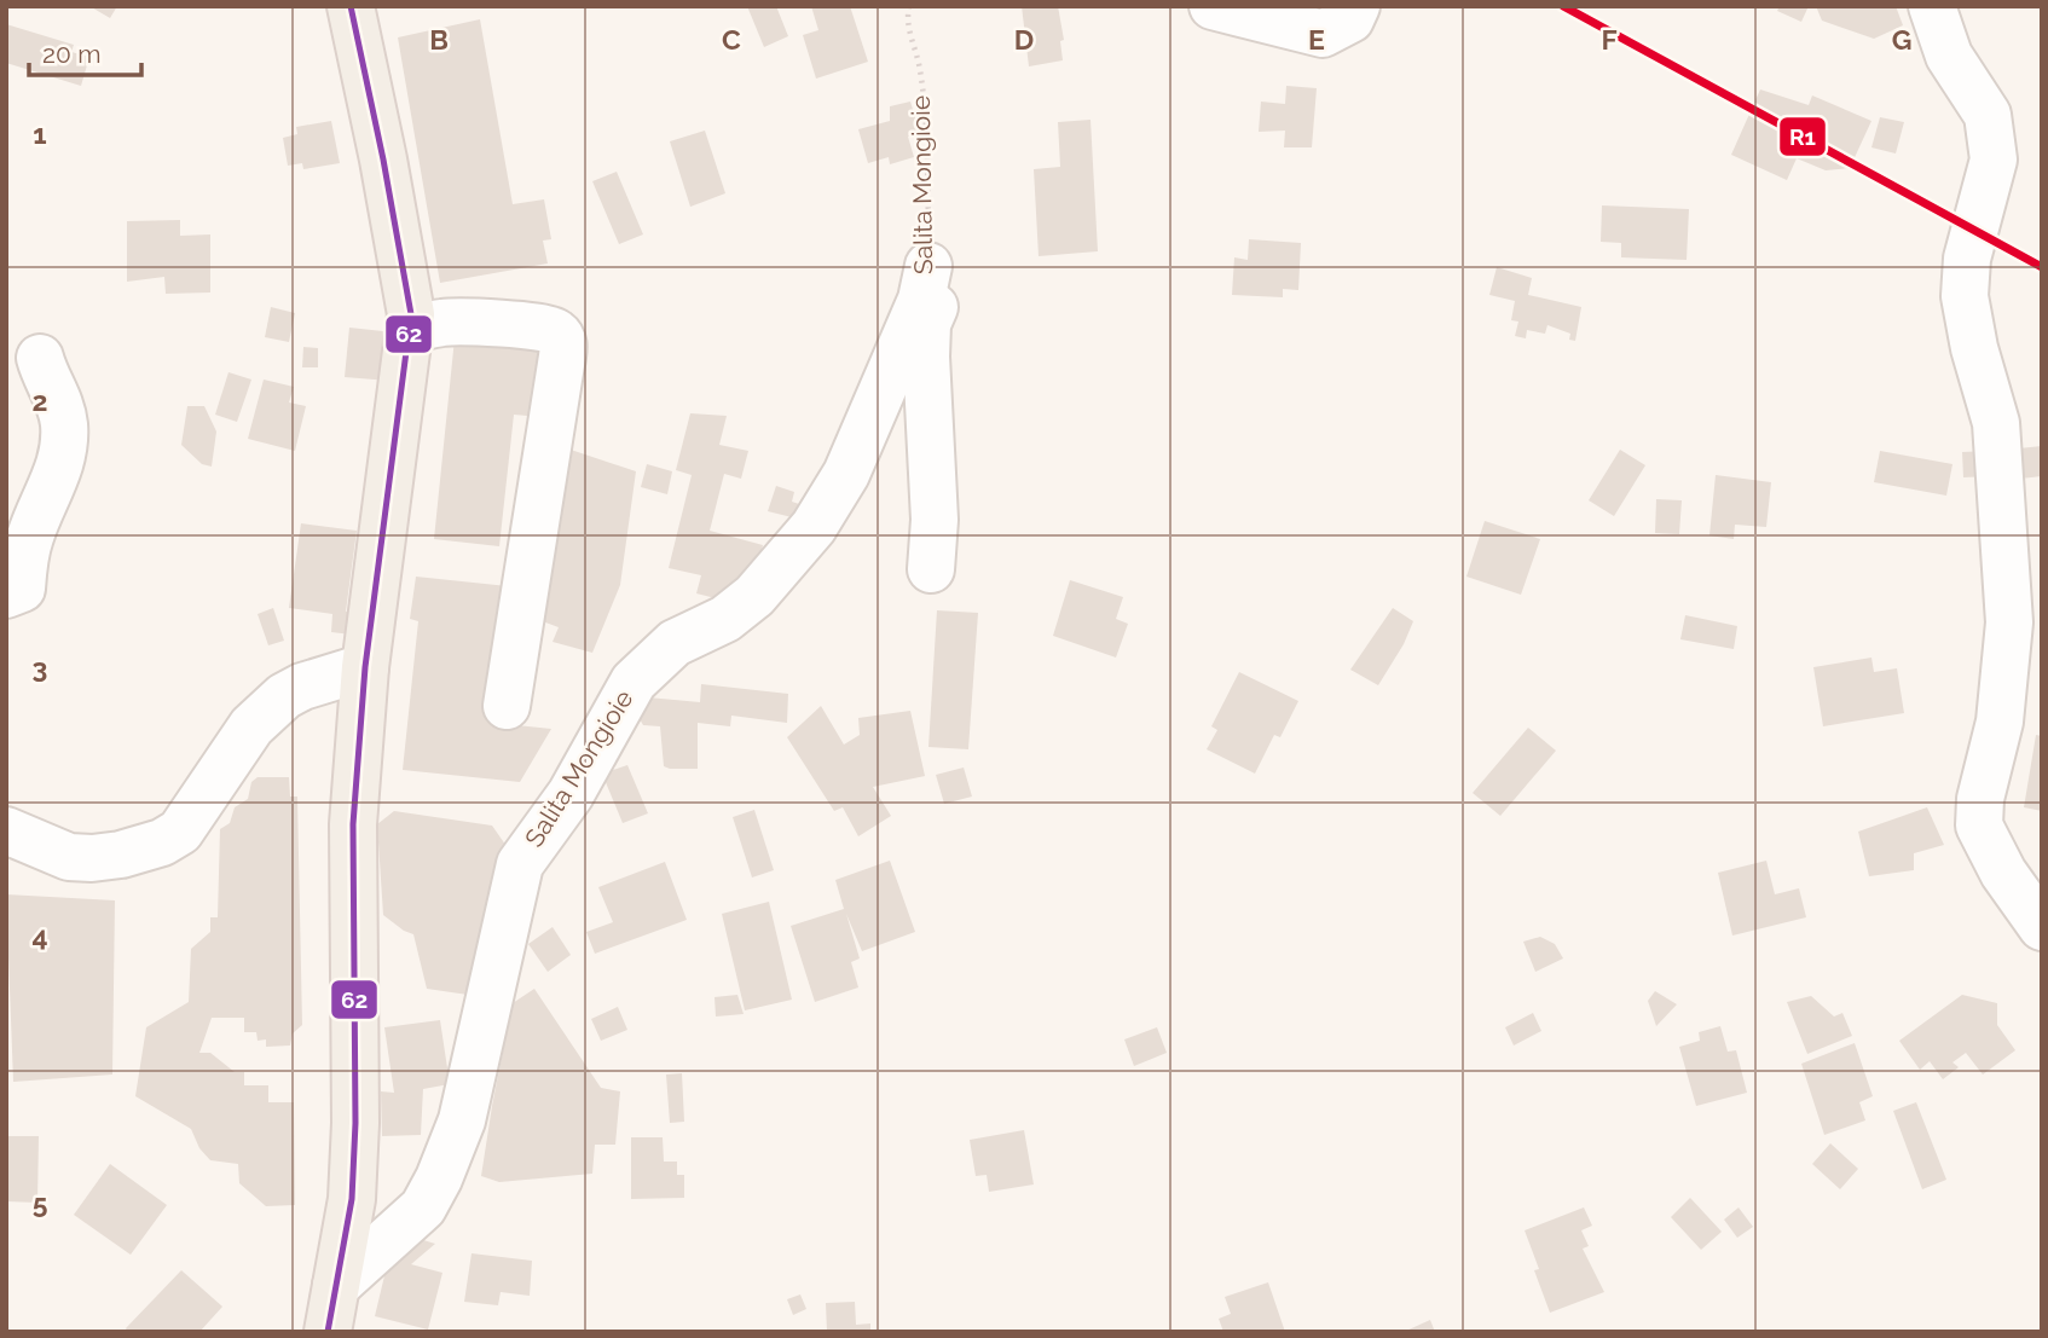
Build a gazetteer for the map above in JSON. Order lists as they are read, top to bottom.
{
  "streets": {
    "street": ["Salita Mongioie"]
  },
  "lines": ["transit line R1", "transit line 62"],
  "scale_bar": "20 m",
  "grid": {
    "columns": [
      "B",
      "C",
      "D",
      "E",
      "F",
      "G"
    ],
    "rows": [
      "1",
      "2",
      "3",
      "4",
      "5"
    ]
  }
}
